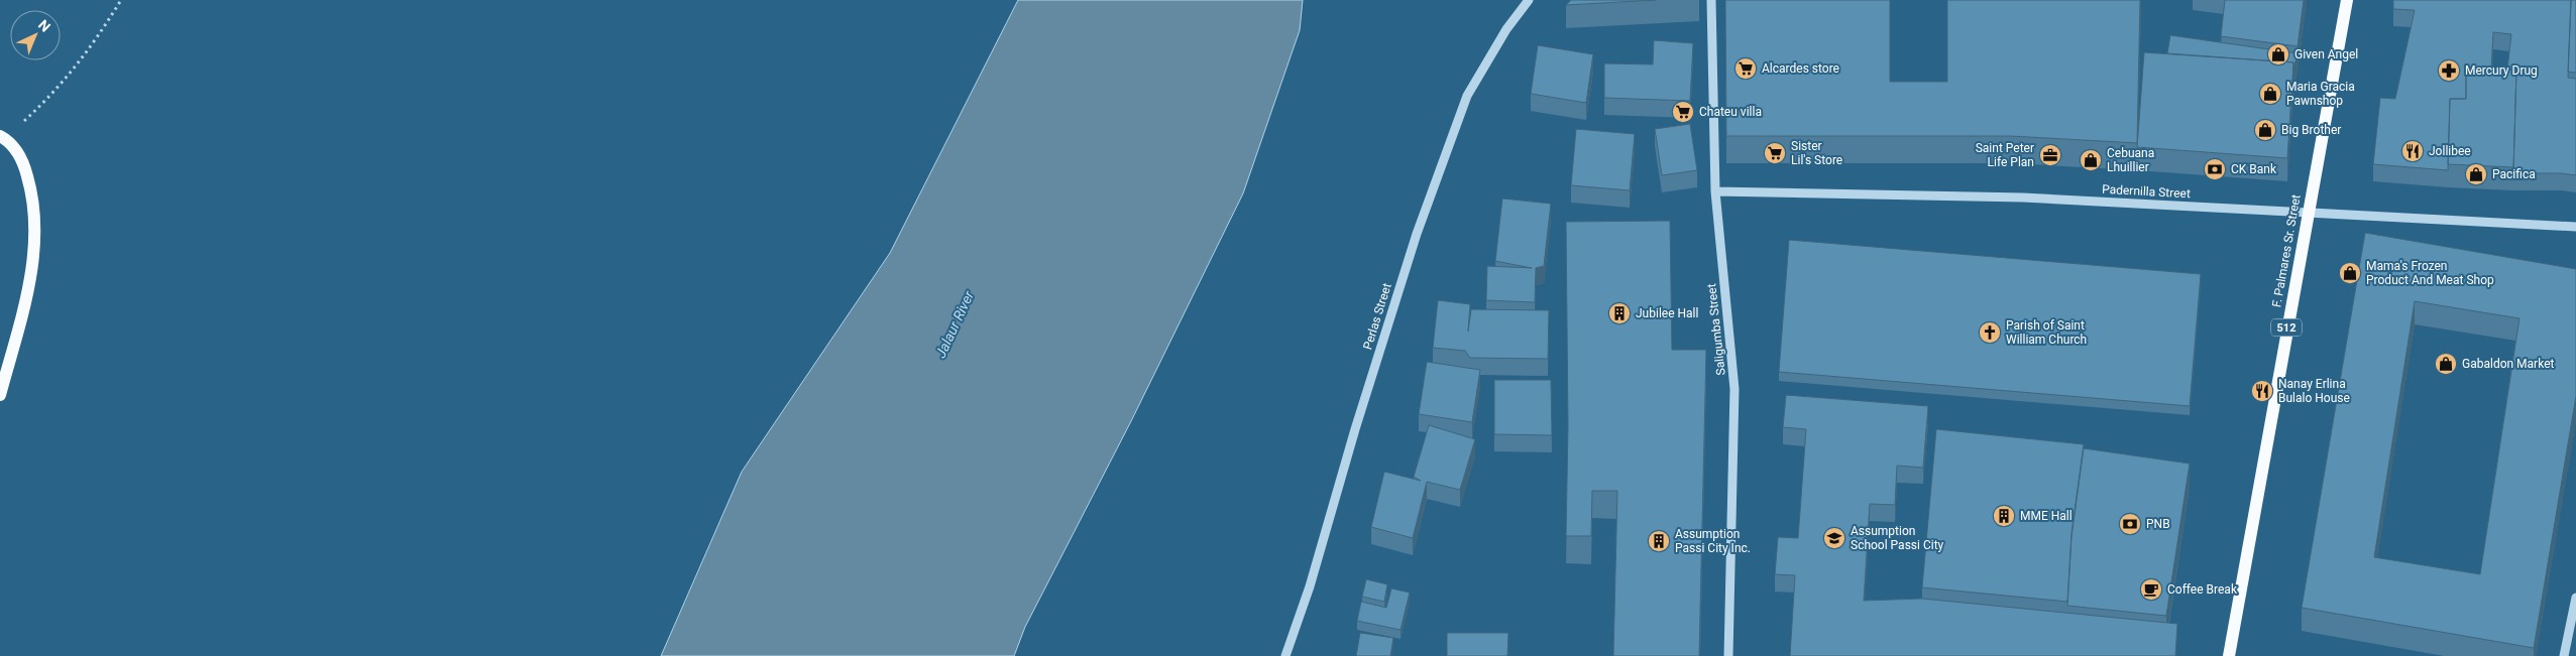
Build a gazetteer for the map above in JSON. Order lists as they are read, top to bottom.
{
  "streets": {
    "main road": ["F. Palmares Sr. Street", "512"],
    "street": ["Padernilla Street", "Perlas Street", "Saligumba Street"]
  },
  "crossings": [
    ["Padernilla Street", "F. Palmares Sr. Street"],
    ["Padernilla Street", "Saligumba Street"]
  ],
  "water": ["Jalaur River"],
  "places": {
    "shop": [
      "Given Angel",
      "Maria Gracia Pawnshop",
      "Big Brother",
      "Cebuana Lhuillier",
      "Pacifica",
      "Mama's Frozen Product And Meat Shop",
      "Gabaldon Market"
    ],
    "supermarket": ["Alcardes store", "Chateu villa", "Sister Lil's Store"],
    "pharmacy": ["Mercury Drug"],
    "restaurant": ["Jollibee", "Nanay Erlina Bulalo House"],
    "office": ["Saint Peter Life Plan"],
    "bank": ["CK Bank", "PNB"],
    "building": ["Jubilee Hall", "MME Hall", "Assumption Passi City Inc."],
    "church": ["Parish of Saint William Church"],
    "school or university": ["Assumption School Passi City"],
    "cafe": ["Coffee Break"]
  },
  "north": "top right"
}
